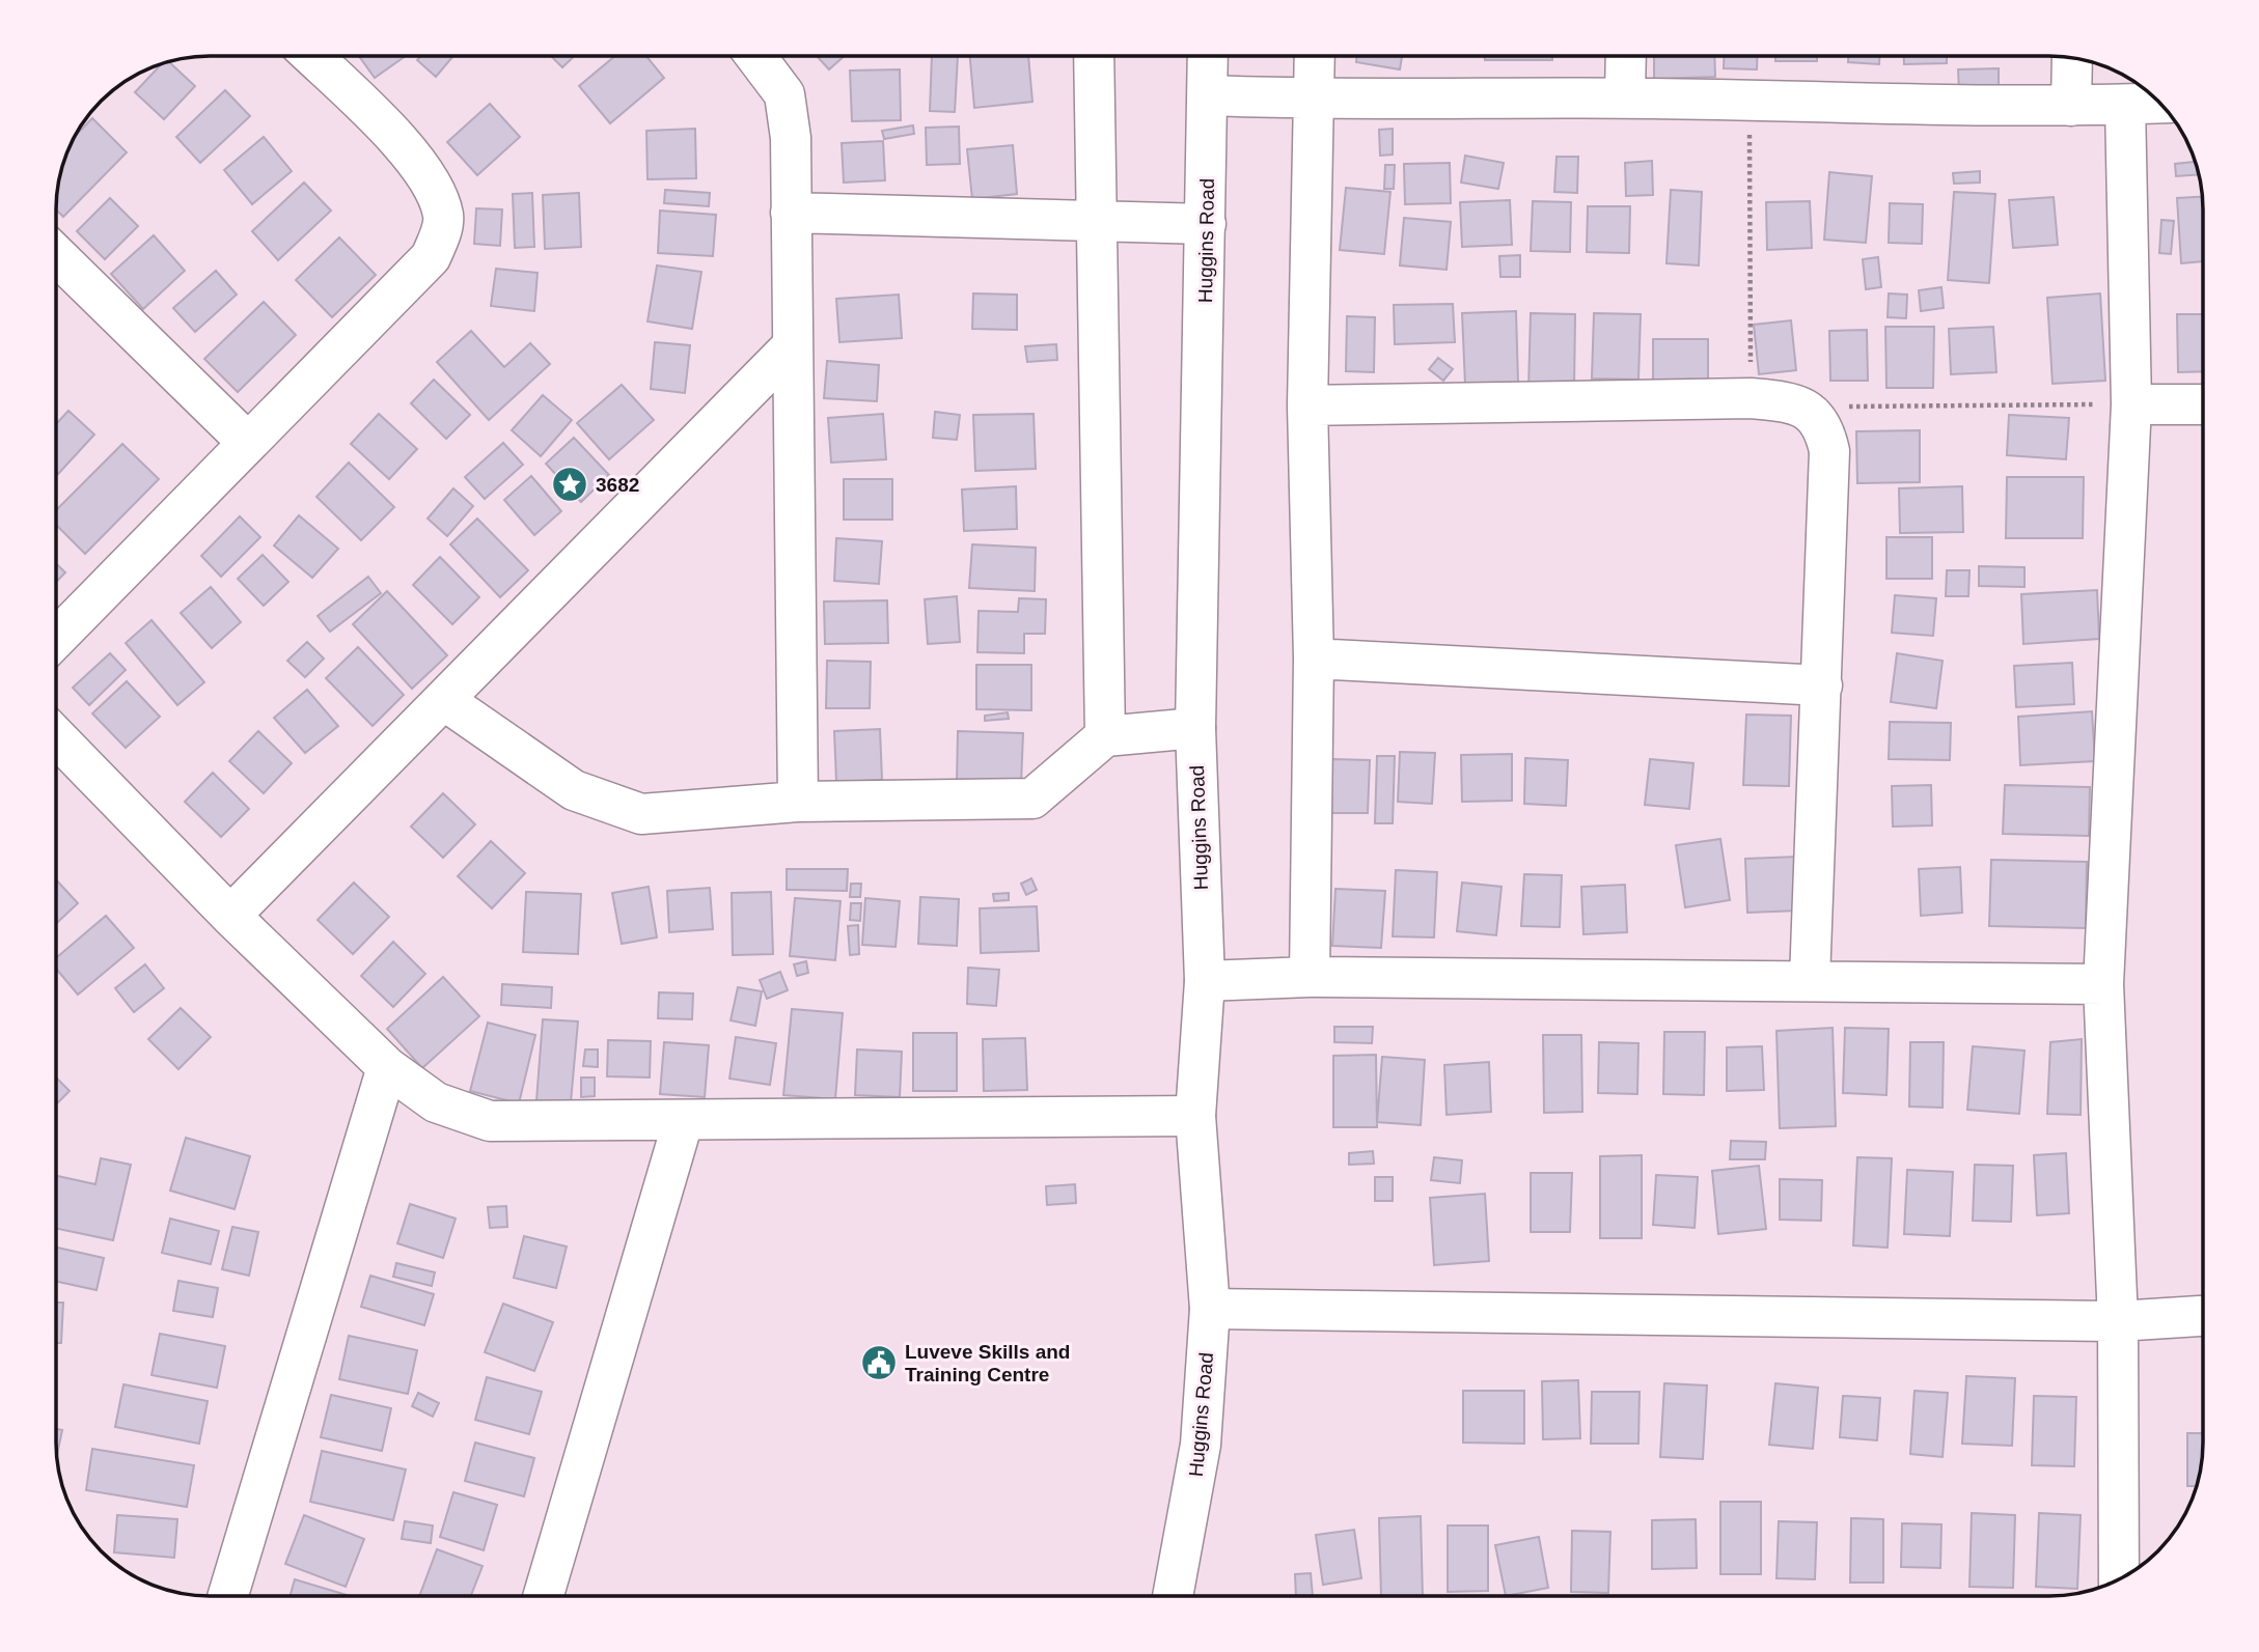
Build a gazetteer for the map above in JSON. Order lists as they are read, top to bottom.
{
  "streets": {
    "street": ["Huggins Road"]
  },
  "places": {
    "place": ["3682"],
    "public building": ["Luveve Skills and Training Centre"]
  }
}
